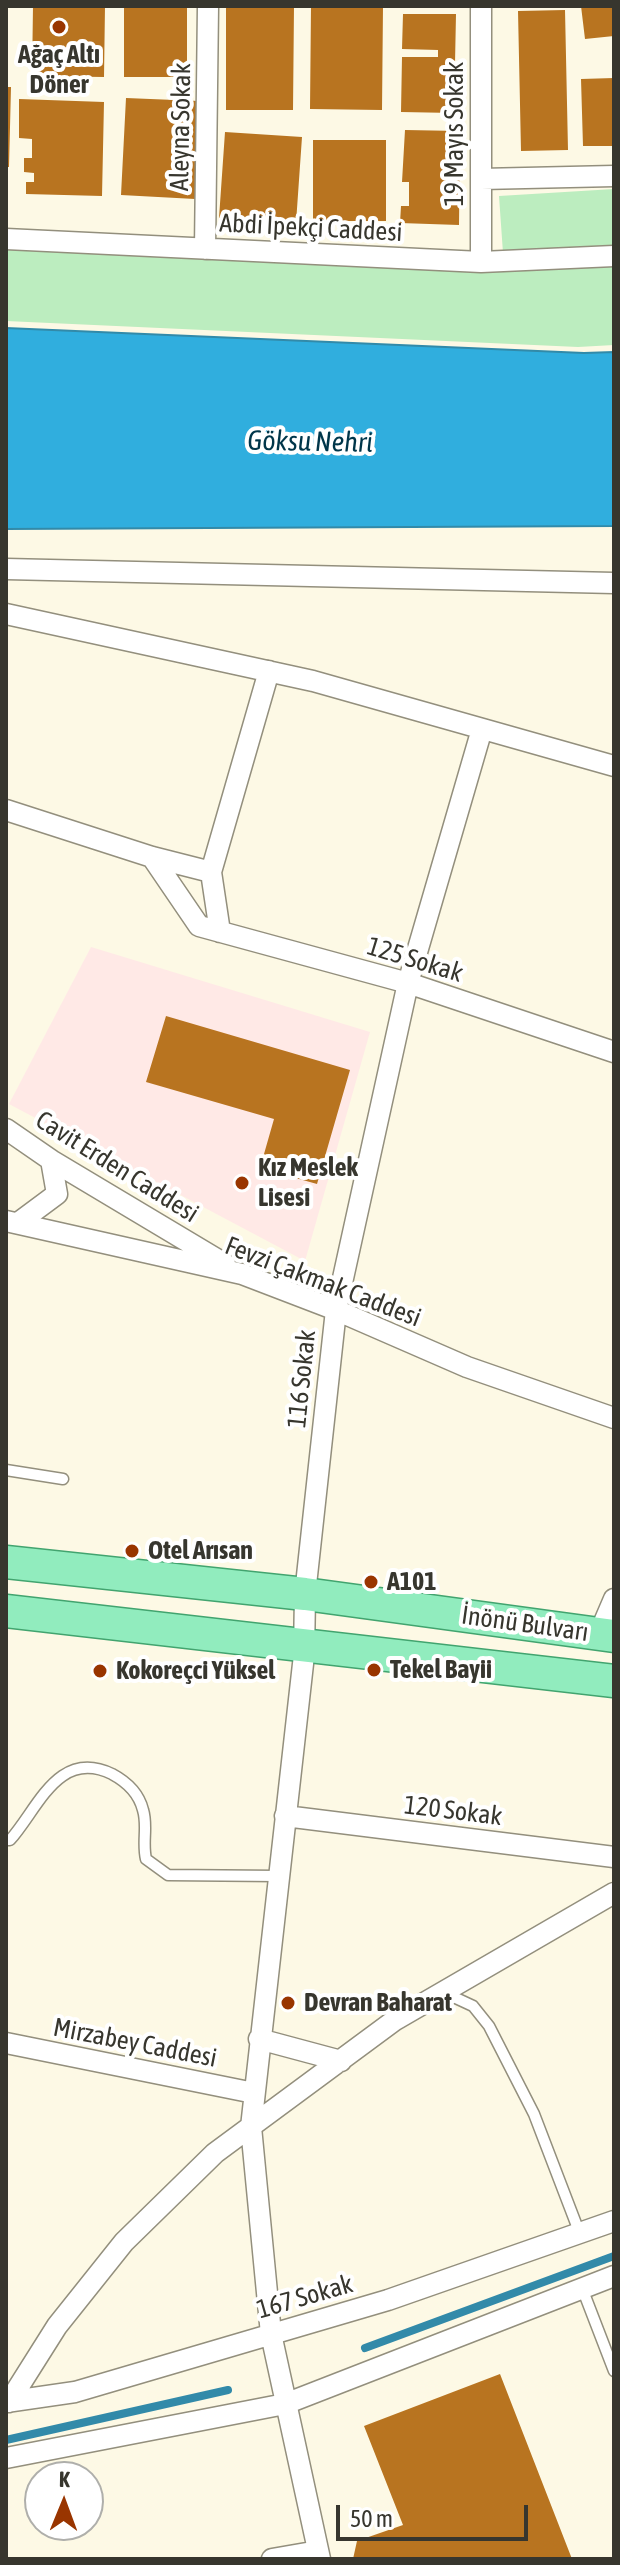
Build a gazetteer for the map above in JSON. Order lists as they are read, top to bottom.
{
  "streets": {
    "main road": ["İnönü Bulvarı"],
    "street": [
      "Aleyna Sokak",
      "19 Mayıs Sokak",
      "Abdi İpekçi Caddesi",
      "125 Sokak",
      "Cavit Erden Caddesi",
      "Fevzi Çakmak Caddesi",
      "116 Sokak",
      "120 Sokak",
      "Mirzabey Caddesi",
      "167 Sokak"
    ]
  },
  "crossings": [
    ["Aleyna Sokak", "Abdi İpekçi Caddesi"],
    ["19 Mayıs Sokak", "Abdi İpekçi Caddesi"],
    ["125 Sokak", "116 Sokak"],
    ["Cavit Erden Caddesi", "Fevzi Çakmak Caddesi"],
    ["Fevzi Çakmak Caddesi", "116 Sokak"],
    ["116 Sokak", "İnönü Bulvarı"],
    ["116 Sokak", "120 Sokak"],
    ["116 Sokak", "Mirzabey Caddesi"],
    ["116 Sokak", "167 Sokak"]
  ],
  "water": ["Göksu Nehri"],
  "places": [
    "Ağaç Altı Döner",
    "Kız Meslek Lisesi",
    "Otel Arısan",
    "A101",
    "Tekel Bayii",
    "Kokoreçci Yüksel",
    "Devran Baharat"
  ],
  "scale_bar": "50 m",
  "north": "top"
}
